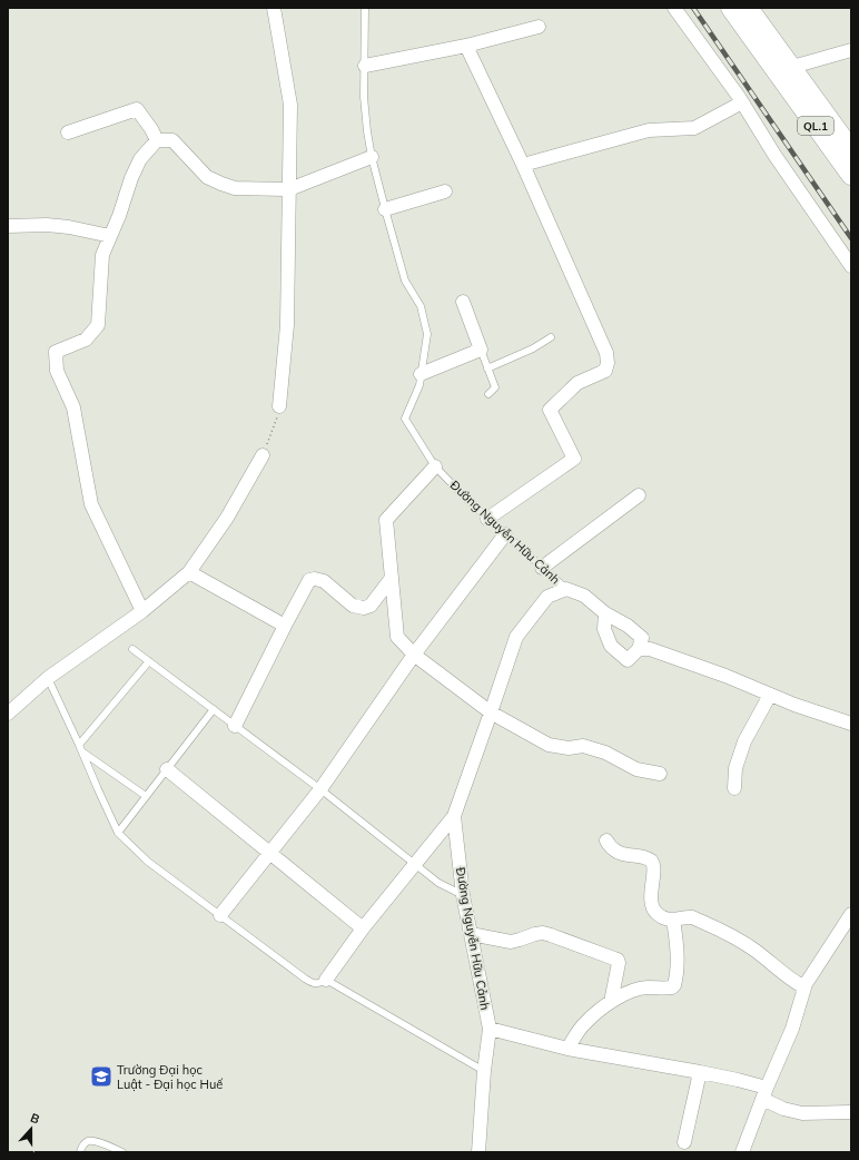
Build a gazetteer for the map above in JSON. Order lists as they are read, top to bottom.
{
  "streets": {
    "main road": ["QL.1"],
    "street": ["Đường Nguyễn Hữu Cảnh"]
  },
  "places": {
    "school or university": ["Trường Đại học Luật - Đại học Huế"]
  },
  "north": "top"
}
